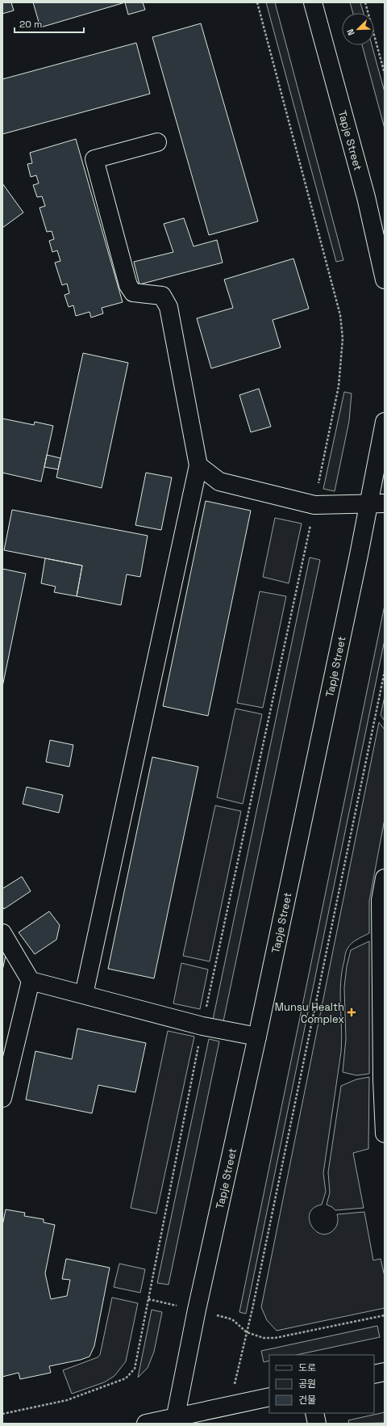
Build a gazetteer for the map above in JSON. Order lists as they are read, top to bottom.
{
  "streets": {
    "main road": ["Tapje Street"]
  },
  "places": {
    "health": ["Munsu Health Complex"]
  },
  "legend": ["도로", "공원", "건물"],
  "scale_bar": "20 m",
  "north": "bottom left"
}
